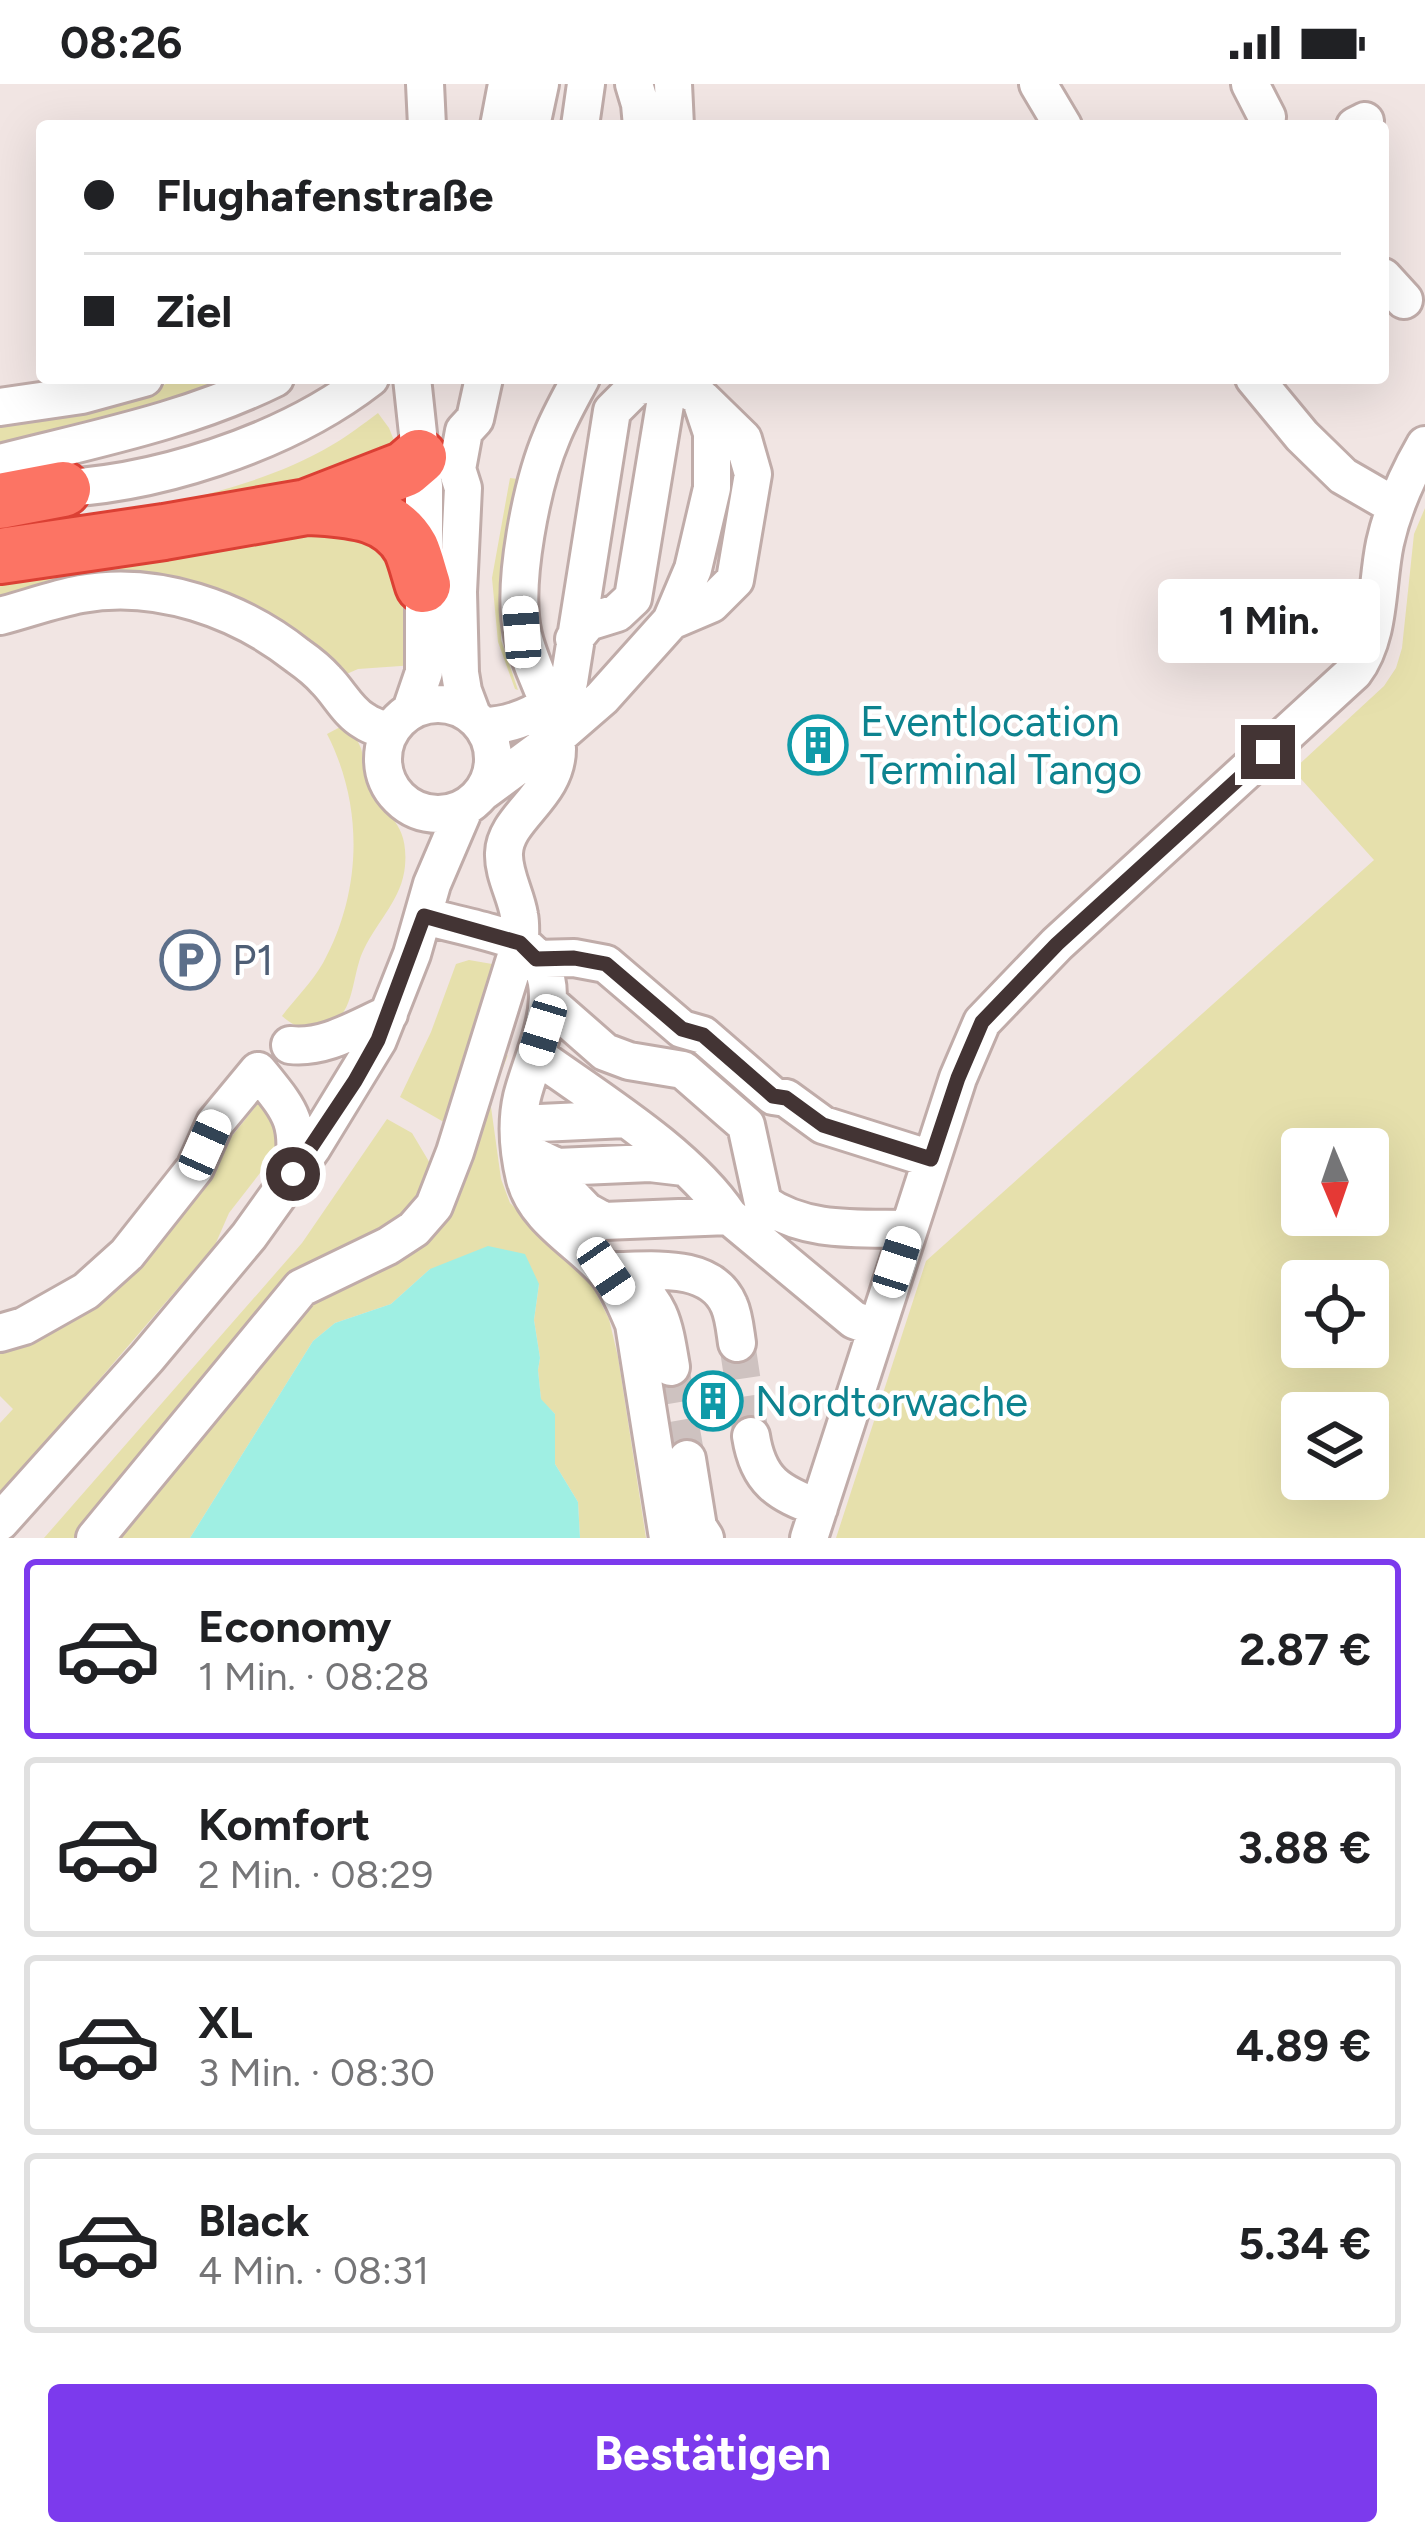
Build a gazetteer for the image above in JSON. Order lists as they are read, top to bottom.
{
  "places": {
    "building": ["Eventlocation Terminal Tango", "Nordtorwache"],
    "parking": ["P1"]
  },
  "north": "bottom",
  "page": {
    "status": "08:26",
    "banner": ["Flughafenstraße", "Ziel"],
    "bubble": "1 Min.",
    "list": [
      {
        "name": "Economy",
        "note": "1 Min. · 08:28",
        "value": "2.87 €"
      },
      {
        "name": "Komfort",
        "note": "2 Min. · 08:29",
        "value": "3.88 €"
      },
      {
        "name": "XL",
        "note": "3 Min. · 08:30",
        "value": "4.89 €"
      },
      {
        "name": "Black",
        "note": "4 Min. · 08:31",
        "value": "5.34 €"
      }
    ],
    "buttons": "Bestätigen"
  }
}
